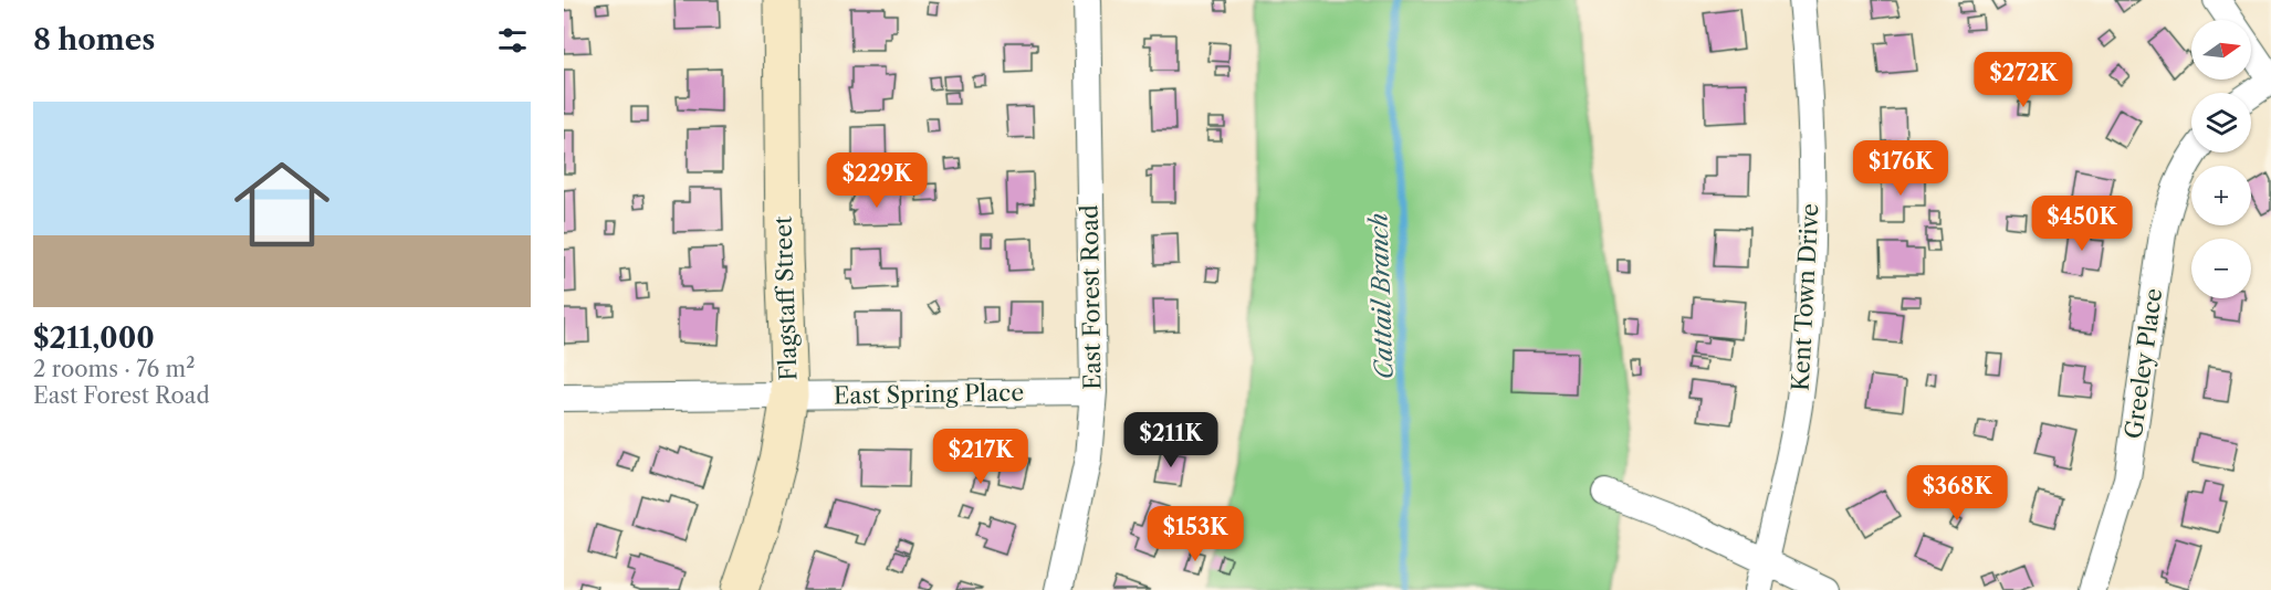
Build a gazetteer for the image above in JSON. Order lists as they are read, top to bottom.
{
  "streets": {
    "street": [
      "East Forest Road",
      "Kent Town Drive",
      "Flagstaff Street",
      "Greeley Place",
      "East Spring Place"
    ]
  },
  "crossings": [
    ["East Forest Road", "East Spring Place"],
    ["Flagstaff Street", "East Spring Place"]
  ],
  "water": ["Cattail Branch"],
  "north": "right",
  "page": {
    "heading": "8 homes",
    "map_buttons": ["+", "−"],
    "price": [
      "$272K",
      "$176K",
      "$229K",
      "$450K",
      "$211K",
      "$217K",
      "$368K",
      "$153K"
    ],
    "list": [
      {
        "name": "$211,000",
        "note": "2 rooms · 76 m² · East Forest Road"
      }
    ]
  }
}
